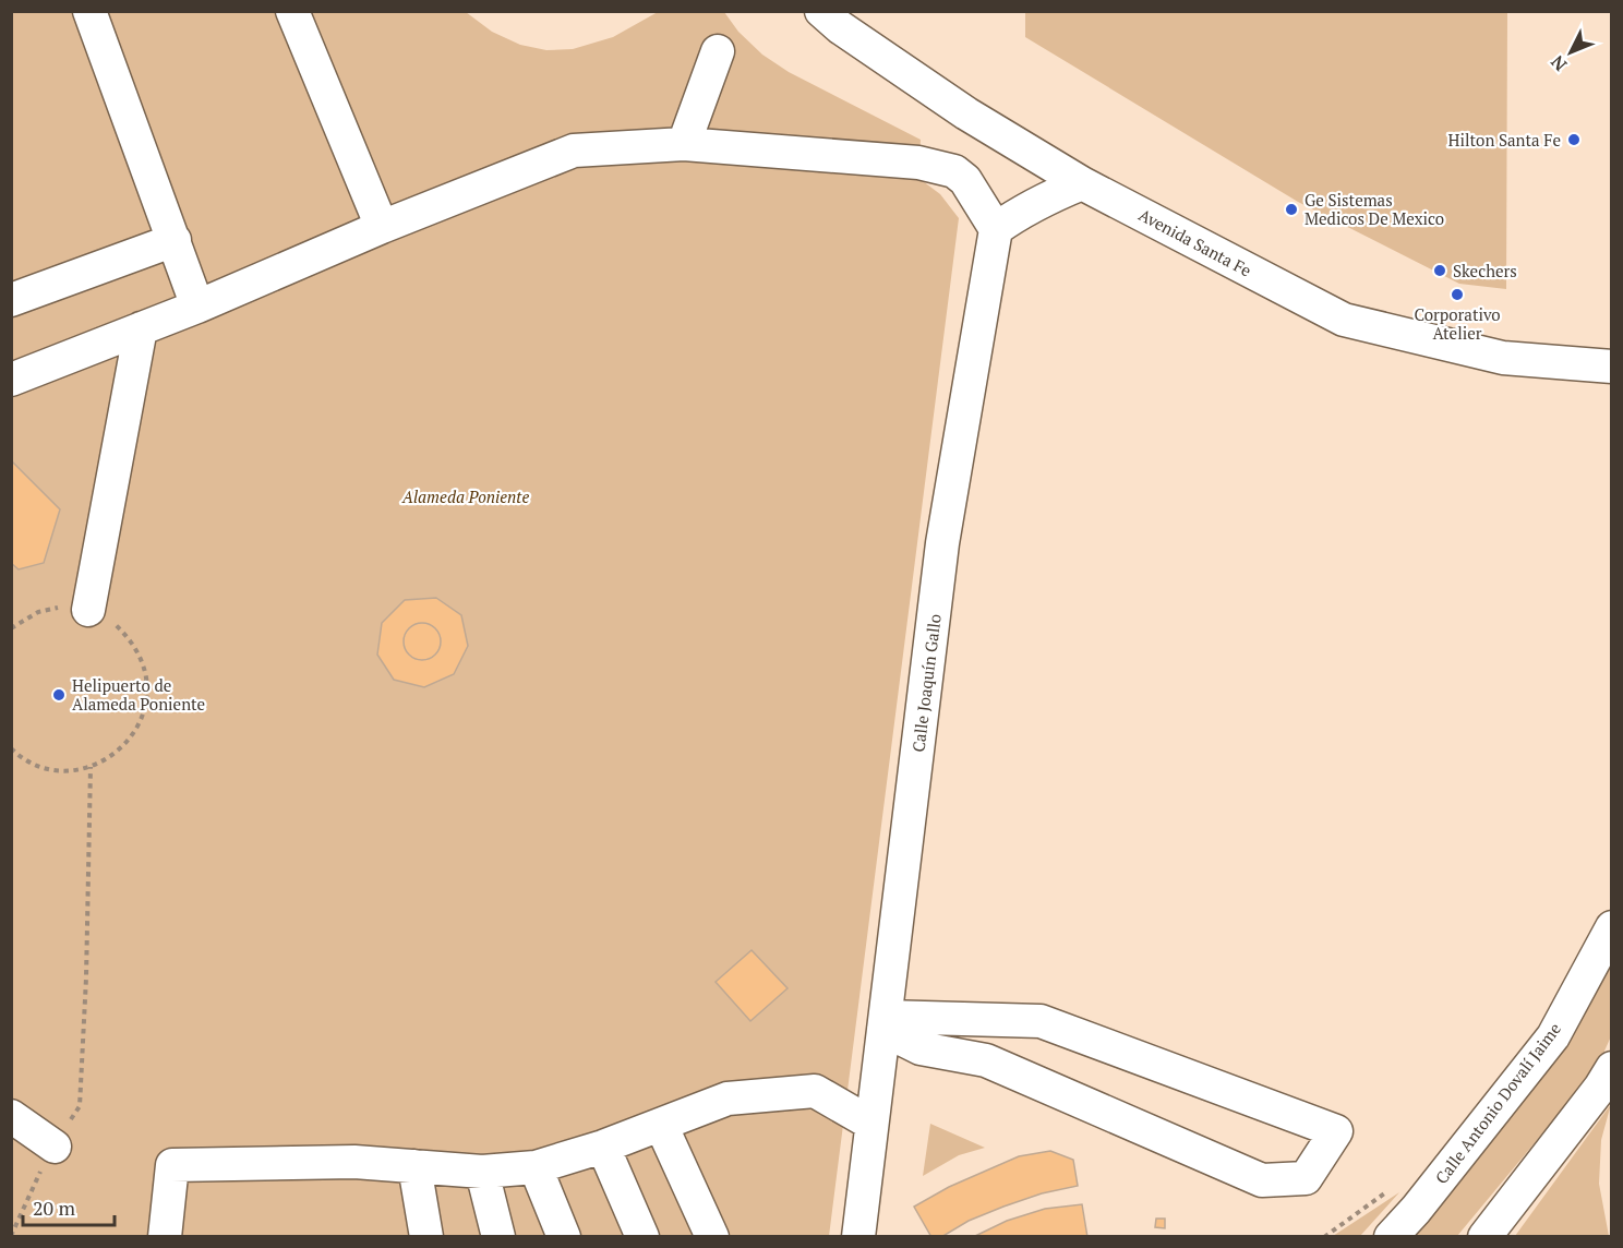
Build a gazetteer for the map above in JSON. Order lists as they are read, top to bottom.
{
  "streets": {
    "street": ["Avenida Santa Fe", "Calle Joaquín Gallo", "Calle Antonio Dovalí Jaime"]
  },
  "parks": ["Alameda Poniente"],
  "places": [
    "Hilton Santa Fe",
    "Ge Sistemas Medicos De Mexico",
    "Skechers",
    "Corporativo Atelier",
    "Helipuerto de Alameda Poniente"
  ],
  "scale_bar": "20 m",
  "north": "bottom left"
}
